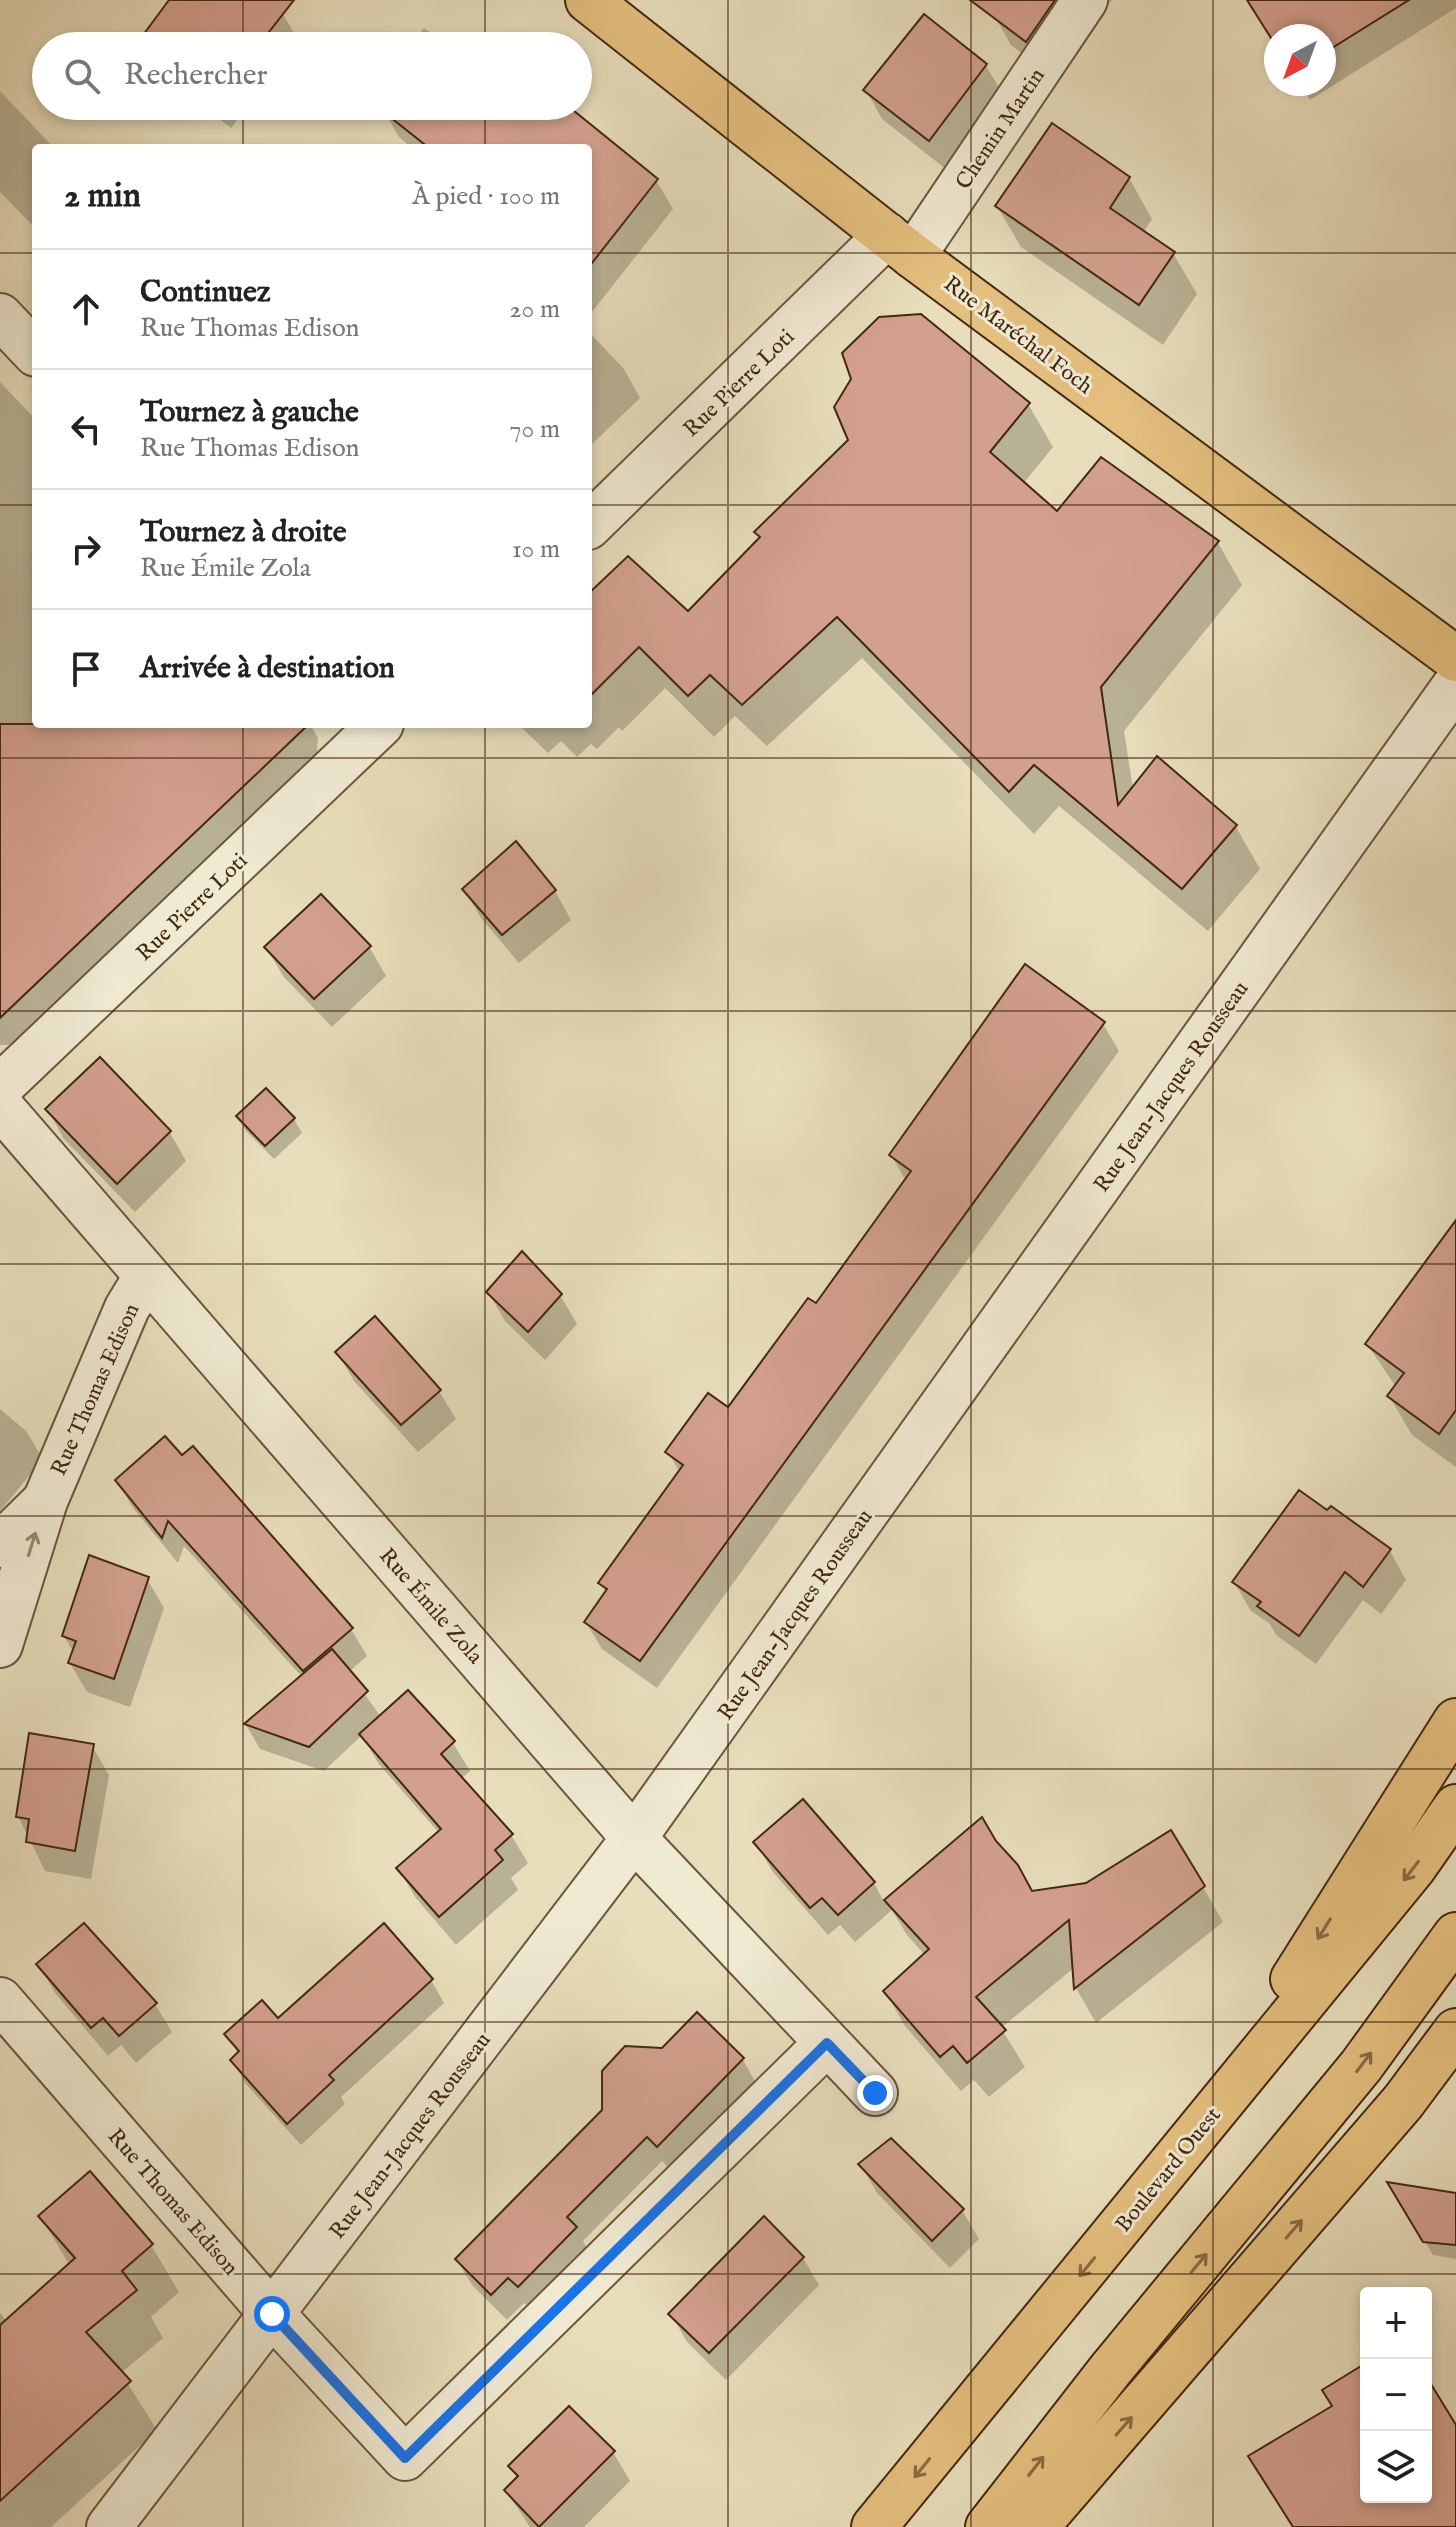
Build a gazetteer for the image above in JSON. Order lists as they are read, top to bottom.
{
  "streets": {
    "main road": ["Rue Maréchal Foch", "Boulevard Ouest"],
    "street": [
      "Chemin Martin",
      "Rue Pierre Loti",
      "Rue Jean-Jacques Rousseau",
      "Rue Thomas Edison",
      "Rue Émile Zola"
    ]
  },
  "crossings": [
    ["Chemin Martin", "Rue Maréchal Foch"],
    ["Chemin Martin", "Rue Pierre Loti"],
    ["Rue Maréchal Foch", "Rue Pierre Loti"],
    ["Rue Jean-Jacques Rousseau", "Rue Thomas Edison"],
    ["Rue Jean-Jacques Rousseau", "Rue Émile Zola"],
    ["Rue Thomas Edison", "Rue Émile Zola"]
  ],
  "north": "bottom left",
  "page": {
    "search": "Rechercher",
    "heading": ["2 min", "À pied · 100 m"],
    "list": [
      ["Continuez", "Rue Thomas Edison", "20 m"],
      ["Tournez à gauche", "Rue Thomas Edison", "70 m"],
      ["Tournez à droite", "Rue Émile Zola", "10 m"],
      "Arrivée à destination"
    ],
    "map_buttons": ["+", "−"]
  }
}
